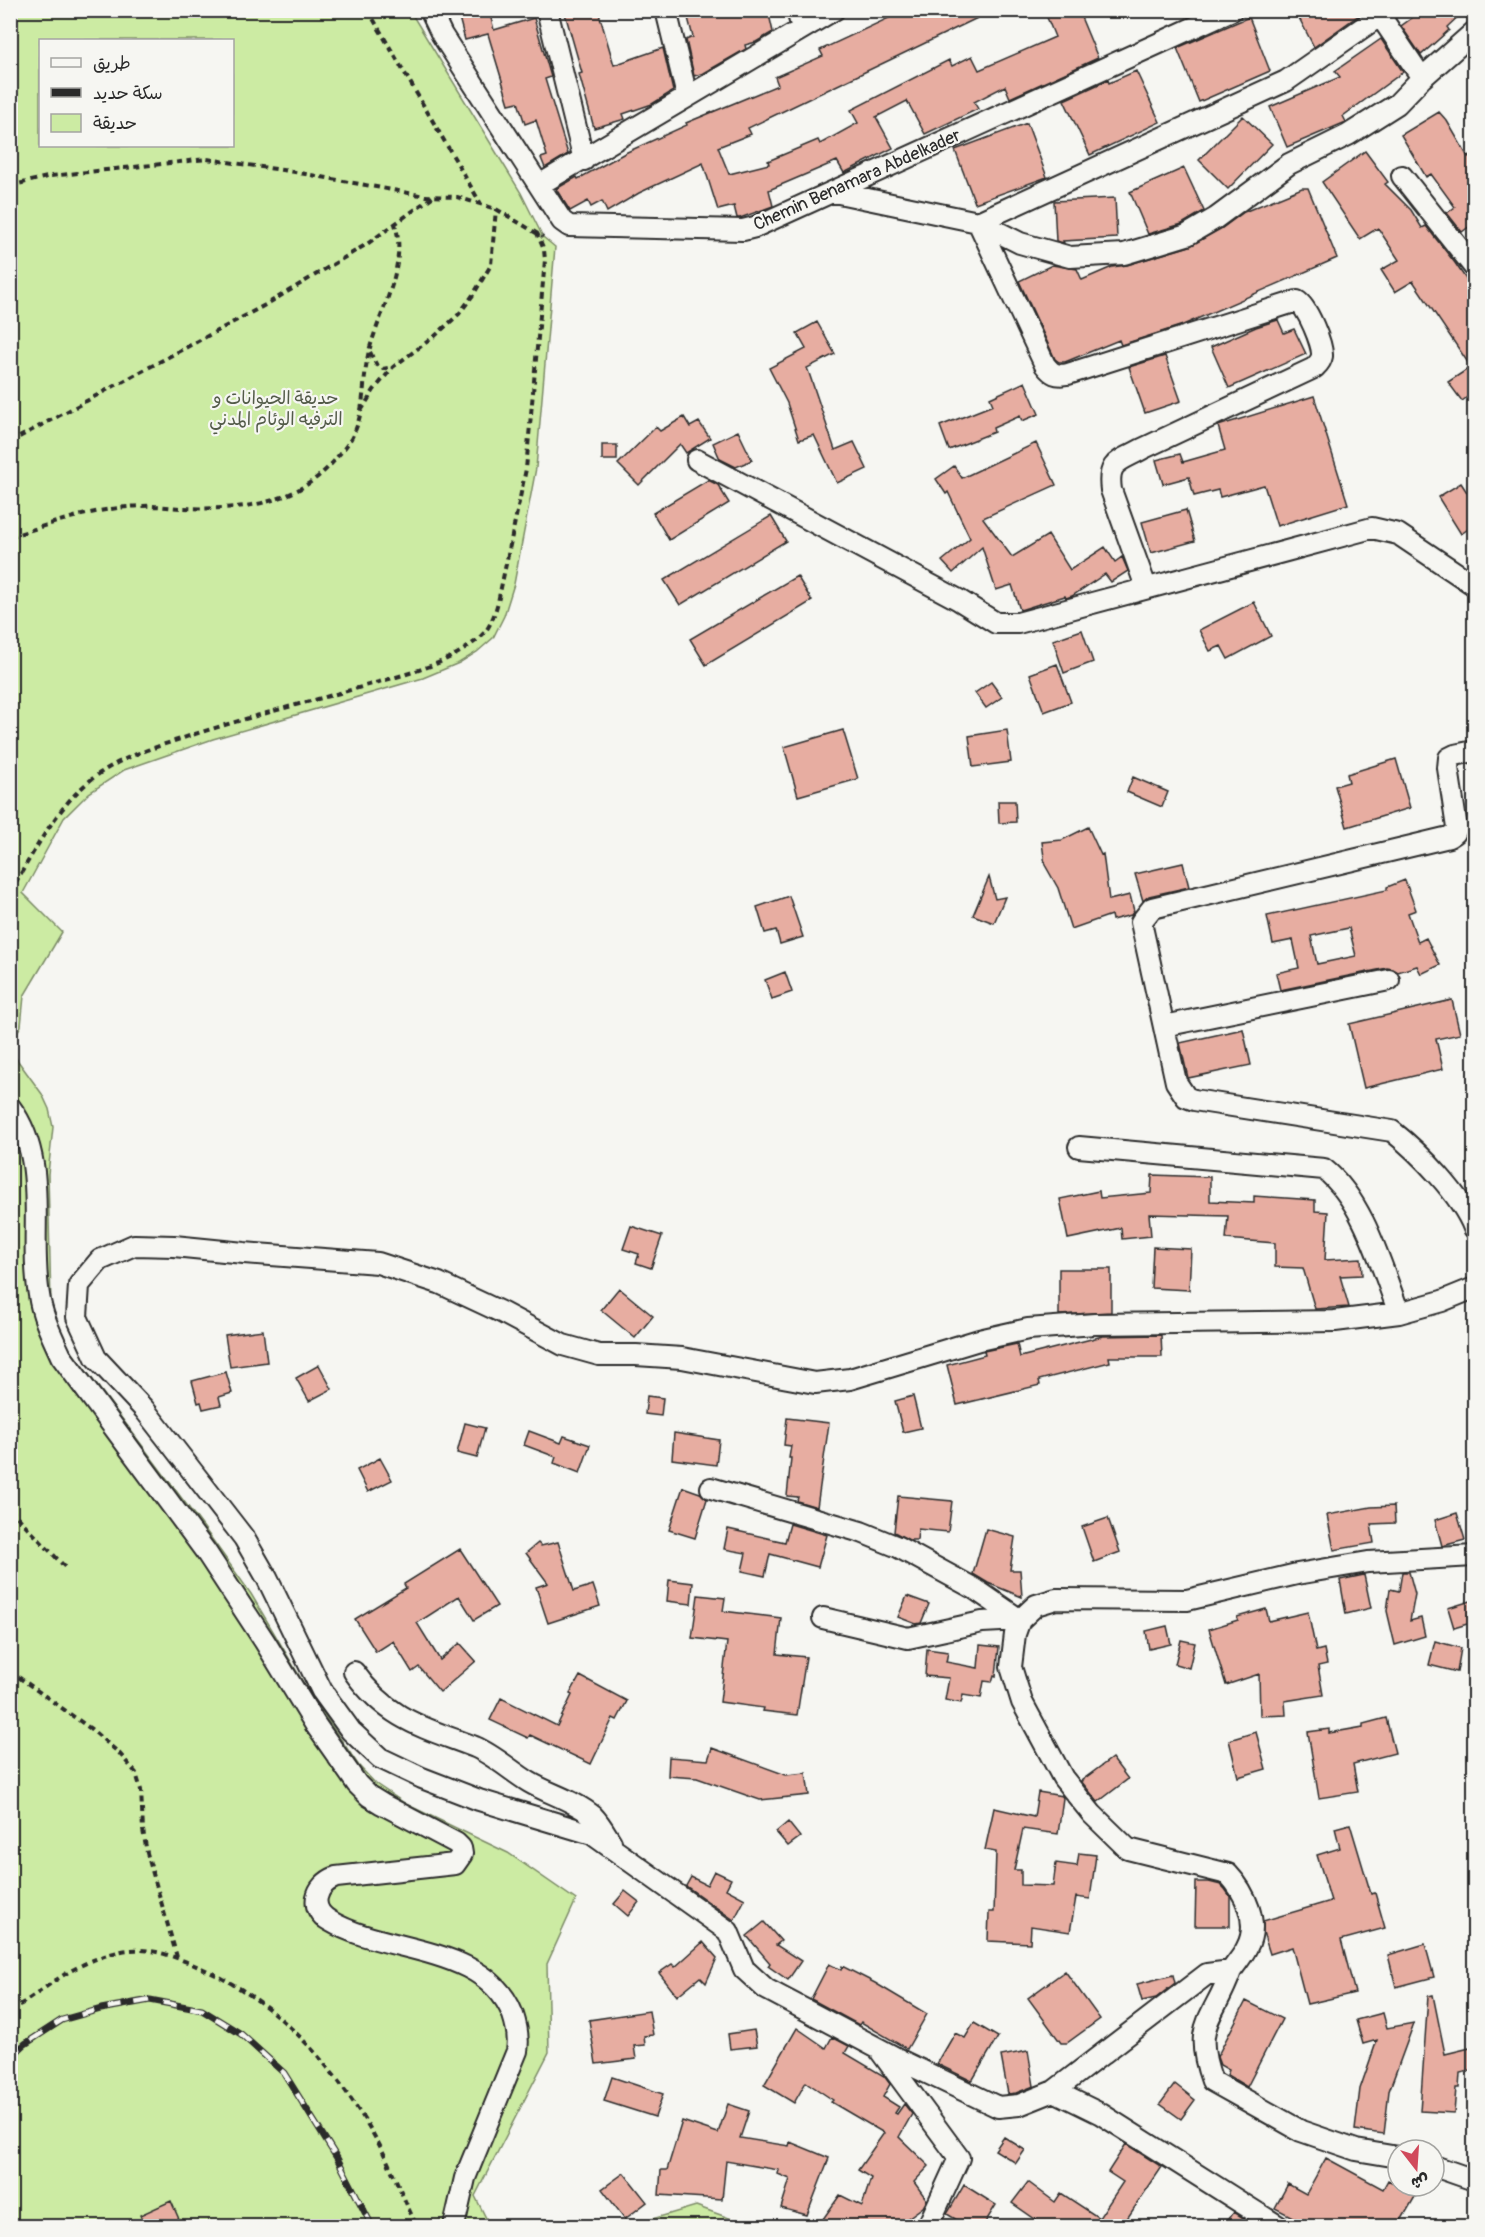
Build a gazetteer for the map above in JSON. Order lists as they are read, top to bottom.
{
  "streets": {
    "street": ["Chemin Benamara Abdelkader"]
  },
  "parks": ["حديقة الحيوانات و الترفيه الوئام المدني"],
  "legend": ["طريق", "سكة حديد", "حديقة"],
  "north": "bottom"
}
